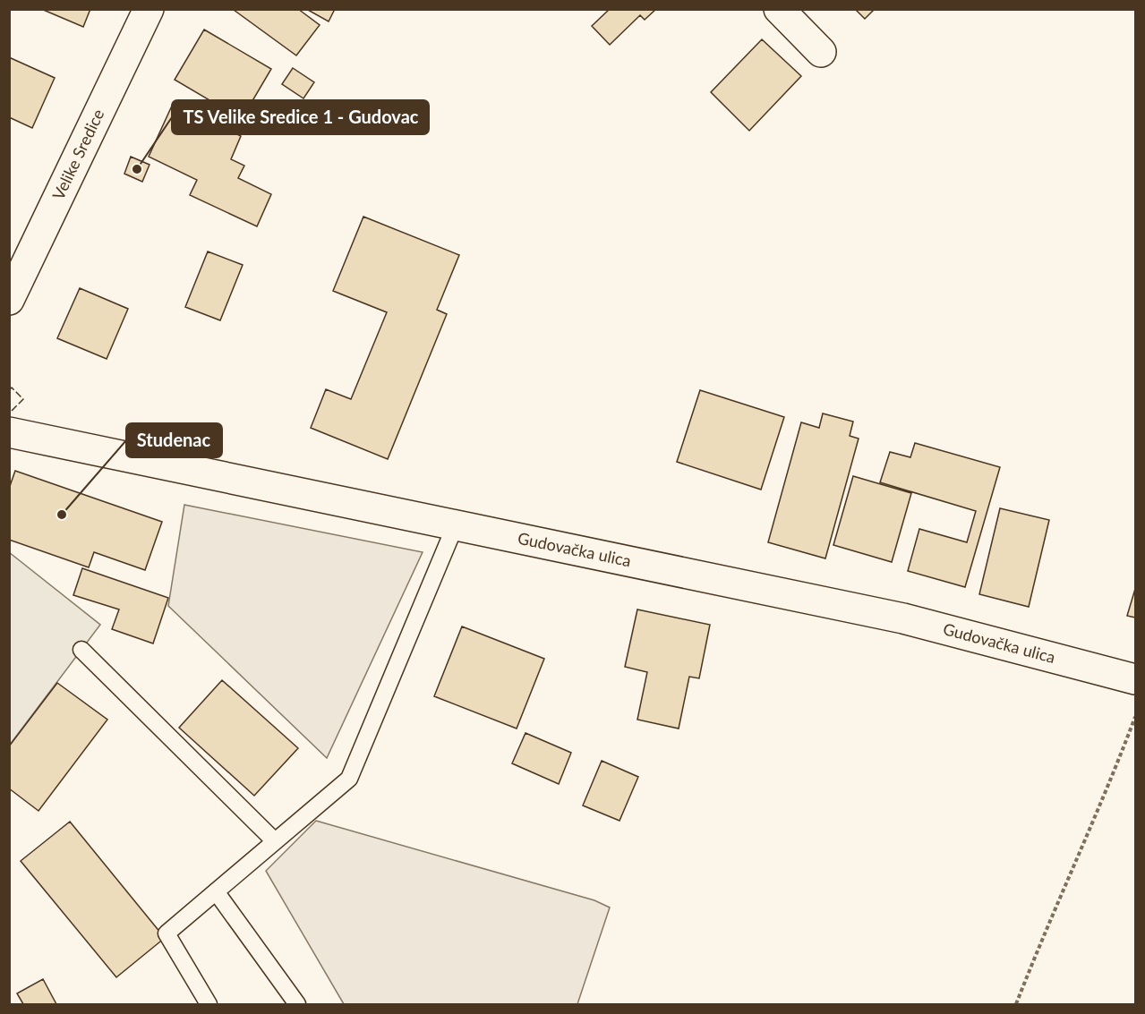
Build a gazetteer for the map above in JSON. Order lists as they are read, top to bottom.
{
  "streets": {
    "main road": ["Velike Sredice", "Gudovačka ulica"]
  },
  "places": ["TS Velike Sredice 1 - Gudovac", "Studenac"]
}
